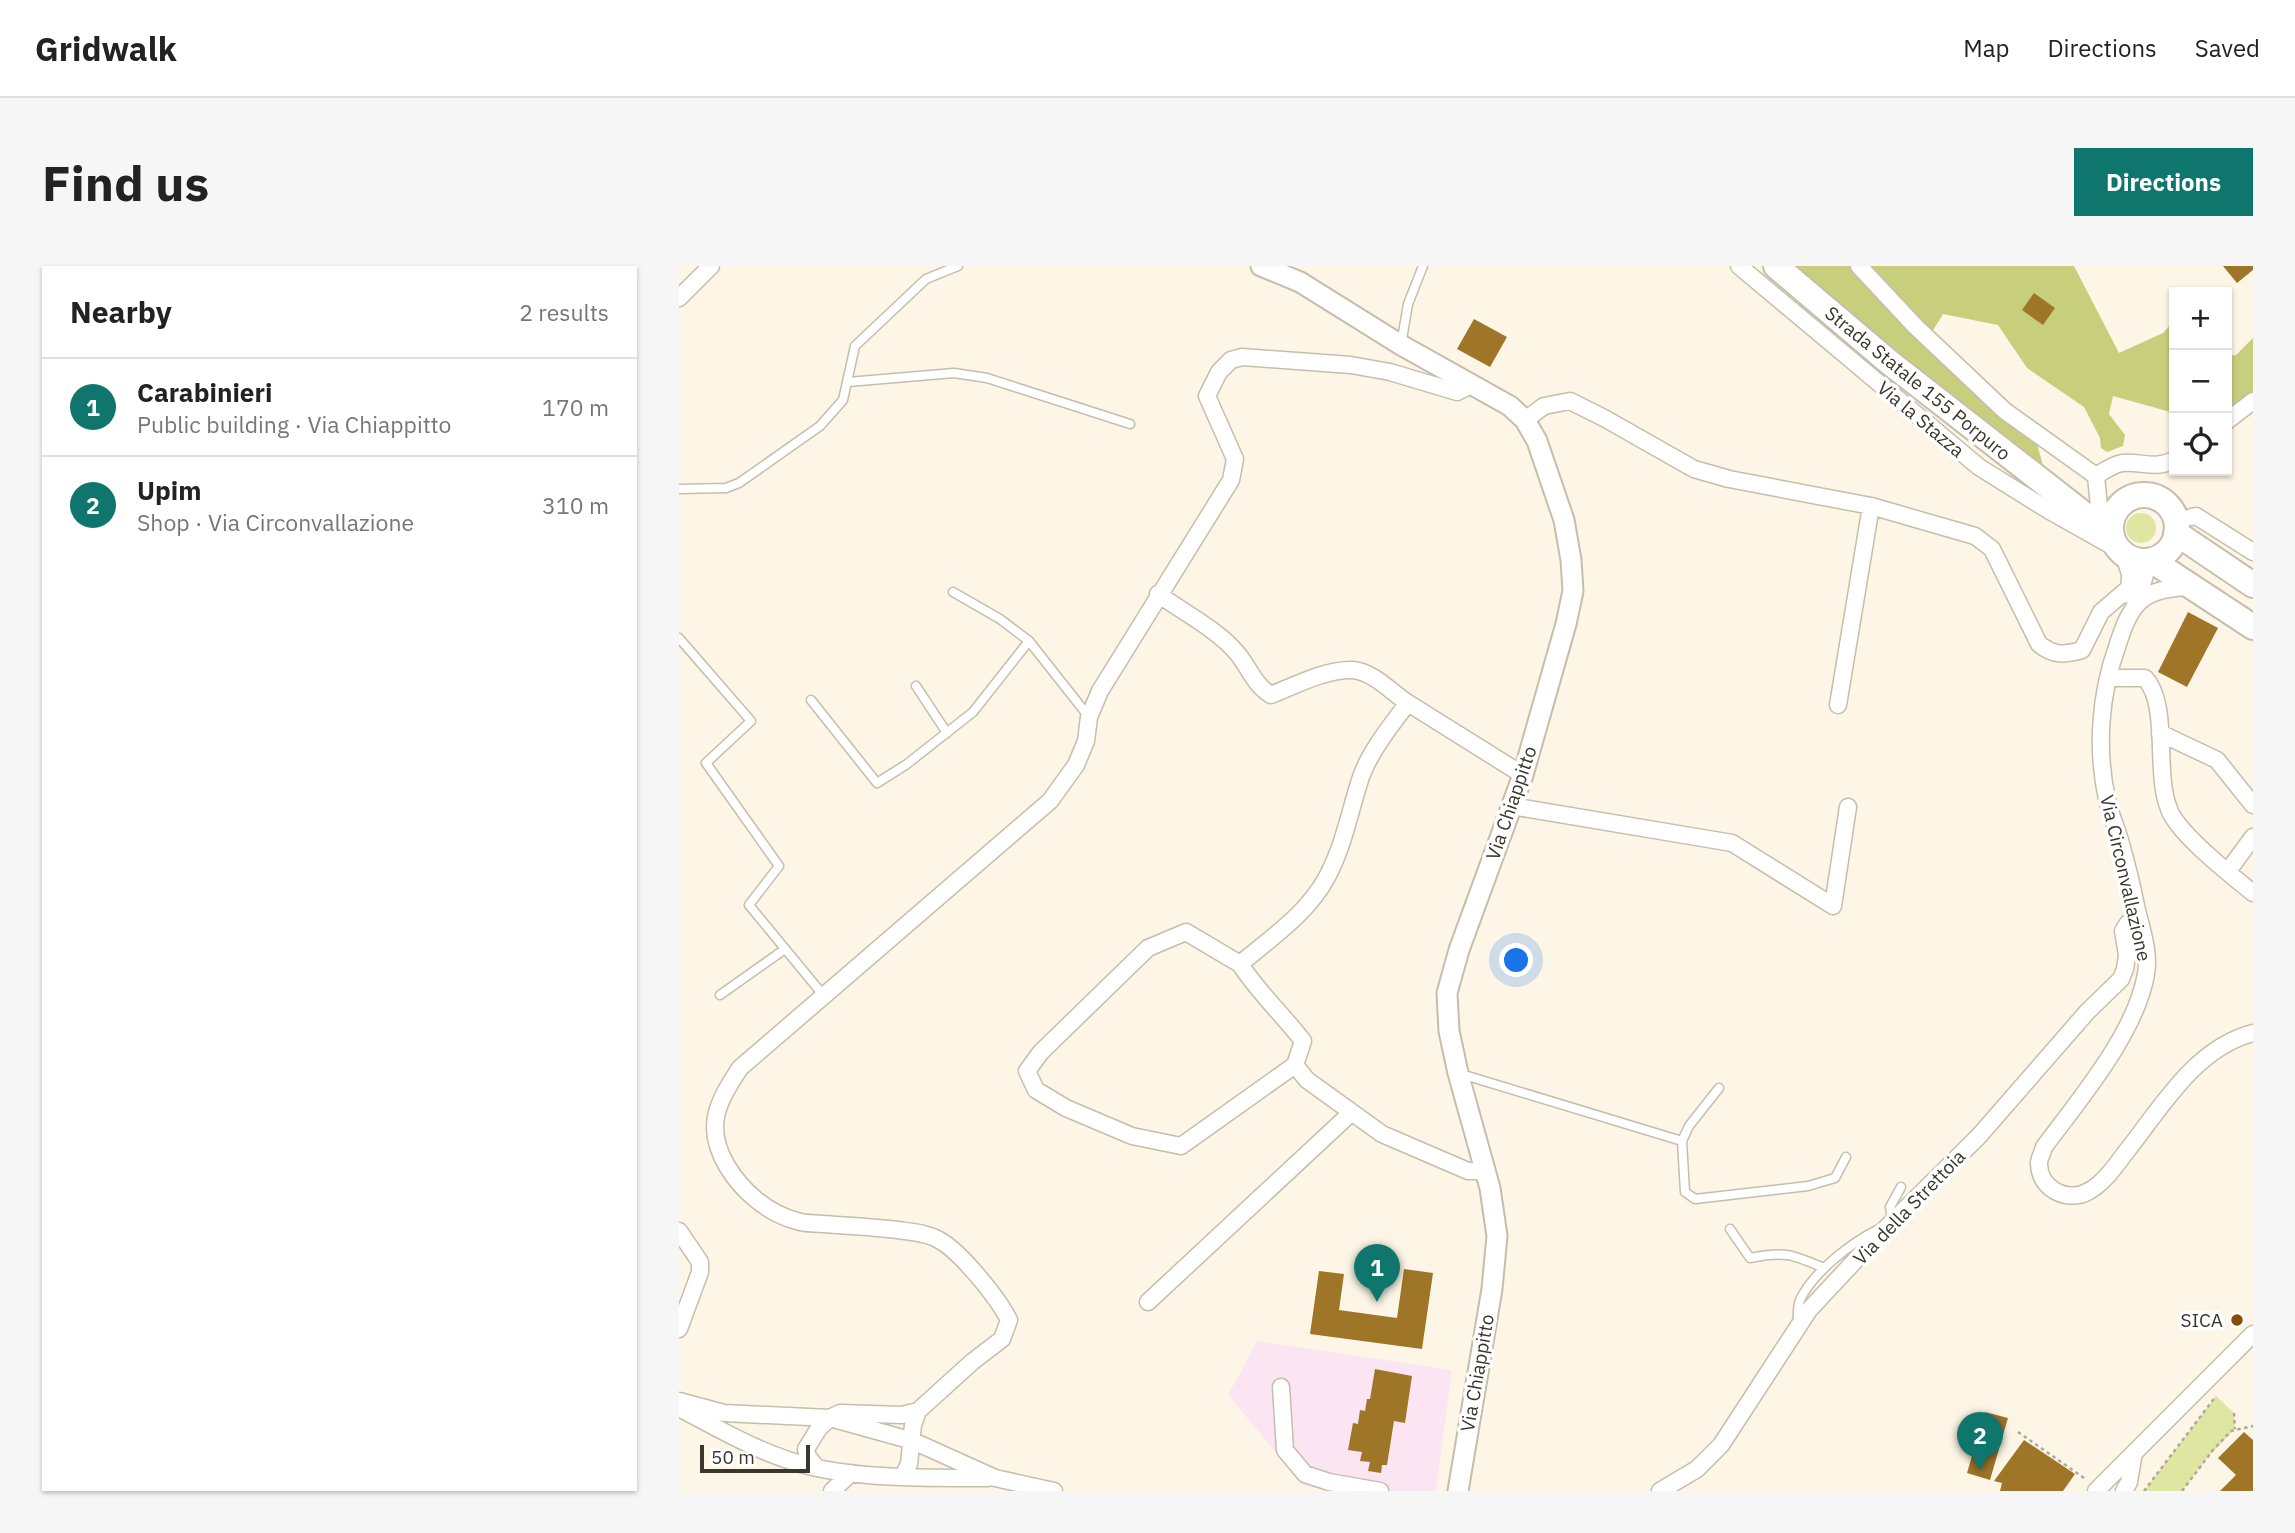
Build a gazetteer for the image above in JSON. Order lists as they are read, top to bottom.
{
  "streets": {
    "main road": ["Strada Statale 155 Porpuro"],
    "street": [
      "Via la Stazza",
      "Via Chiappitto",
      "Via Circonvallazione",
      "Via della Strettoia"
    ]
  },
  "crossings": [
    ["Strada Statale 155 Porpuro", "Via la Stazza"],
    ["Strada Statale 155 Porpuro", "Via Circonvallazione"],
    ["Via la Stazza", "Via Circonvallazione"],
    ["Via Circonvallazione", "Via della Strettoia"]
  ],
  "places": ["SICA"],
  "scale_bar": "50 m",
  "page": {
    "header": "Gridwalk",
    "nav": ["Map", "Directions", "Saved"],
    "buttons": "Directions",
    "title": "Find us",
    "heading": ["Nearby", "2 results"],
    "map_buttons": ["+", "−"],
    "list": [
      {
        "mark": "1",
        "name": "Carabinieri",
        "note": "Public building · Via Chiappitto",
        "value": "170 m"
      },
      {
        "mark": "2",
        "name": "Upim",
        "note": "Shop · Via Circonvallazione",
        "value": "310 m"
      }
    ],
    "pins": ["1", "2"],
    "scale": "50 m"
  }
}
